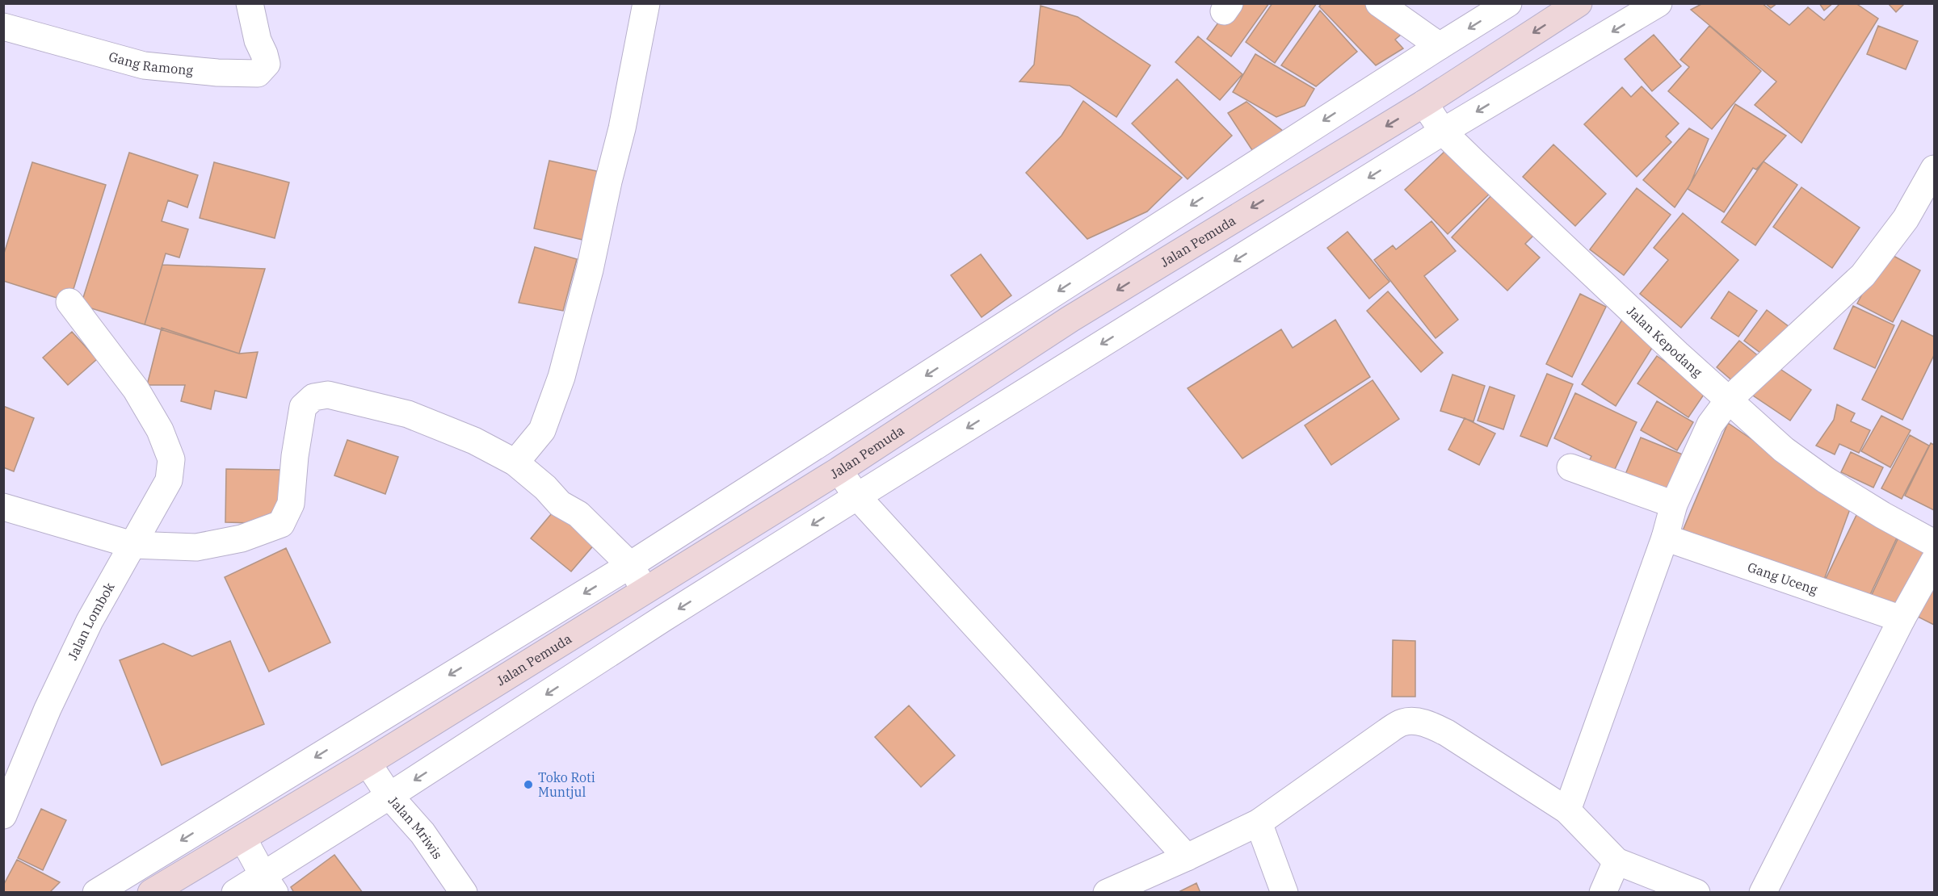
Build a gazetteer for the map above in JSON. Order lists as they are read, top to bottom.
{
  "streets": {
    "main road": ["Jalan Pemuda"],
    "street": [
      "Gang Ramong",
      "Jalan Kepodang",
      "Gang Uceng",
      "Jalan Lombok",
      "Jalan Mriwis"
    ]
  },
  "crossings": [
    ["Jalan Pemuda", "Jalan Kepodang"],
    ["Jalan Pemuda", "Jalan Mriwis"]
  ],
  "one_way": ["Jalan Pemuda"],
  "places": ["Toko Roti Muntjul"]
}
